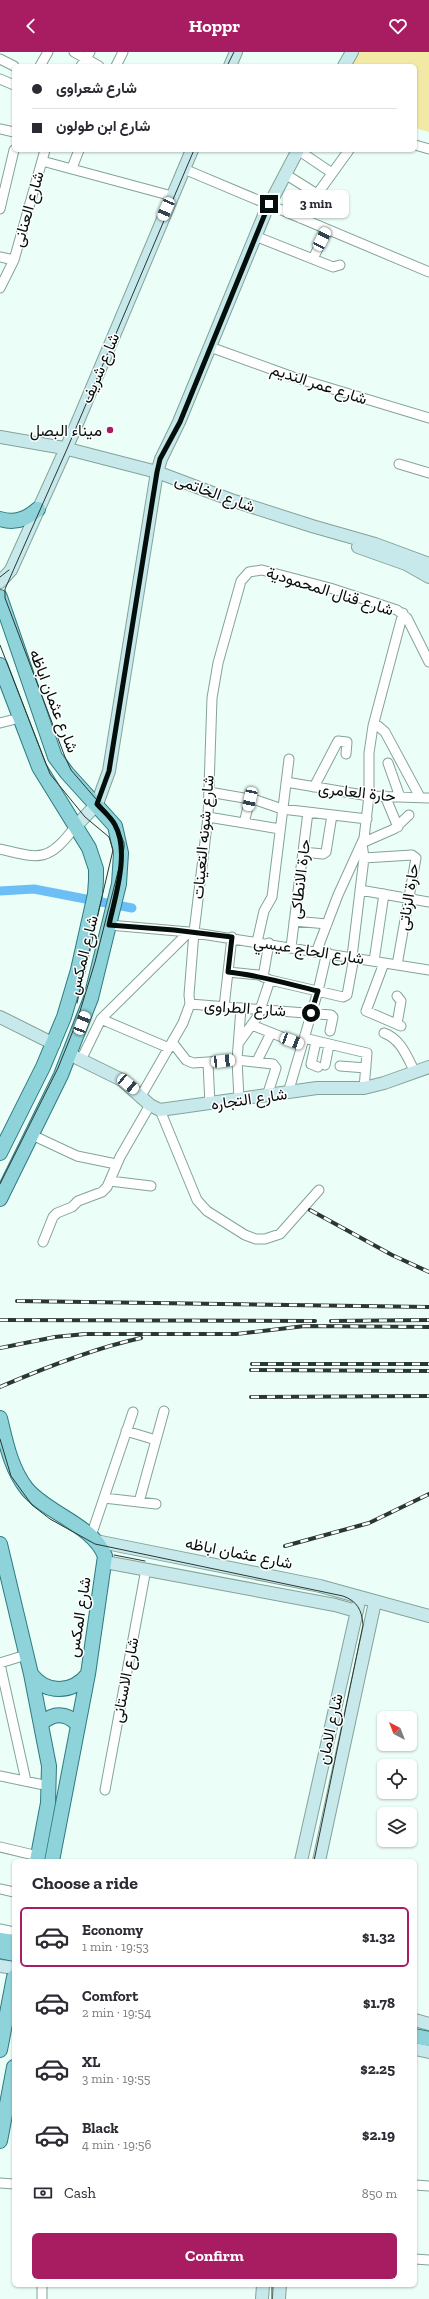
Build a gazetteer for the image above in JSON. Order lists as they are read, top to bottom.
{
  "streets": {
    "main road": ["شارع عثمان اباظه", "شارع المكس"],
    "street": [
      "شارع العنانى",
      "شارع شريف",
      "شارع عمر النديم",
      "شارع الخاتمى",
      "شارع قنال المحمودية",
      "حارة العامرى",
      "شارع شونه التعينات",
      "حارة الانطاكى",
      "حارة الزناتى",
      "شارع الحاج عيسي",
      "شارع الطراوى",
      "شارع التجاره",
      "شارع الاستانى",
      "شارع الامان"
    ]
  },
  "crossings": [
    ["شارع شريف", "شارع الخاتمى"],
    ["شارع قنال المحمودية", "شارع شونه التعينات"],
    ["شارع عثمان اباظه", "شارع المكس"],
    ["شارع عثمان اباظه", "شارع الاستانى"],
    ["شارع عثمان اباظه", "شارع الامان"],
    ["شارع شونه التعينات", "شارع الحاج عيسي"],
    ["شارع شونه التعينات", "شارع الطراوى"],
    ["حارة الانطاكى", "شارع الحاج عيسي"],
    ["حارة الزناتى", "شارع الحاج عيسي"],
    ["شارع الحاج عيسي", "شارع المكس"]
  ],
  "places": ["ميناء البصل"],
  "north": "top left",
  "page": {
    "header": "Hoppr",
    "banner": ["شارع شعراوى", "شارع ابن طولون"],
    "bubble": "3 min",
    "heading": "Choose a ride",
    "list": [
      {
        "name": "Economy",
        "note": "1 min · 19:53",
        "value": "$1.32"
      },
      {
        "name": "Comfort",
        "note": "2 min · 19:54",
        "value": "$1.78"
      },
      {
        "name": "XL",
        "note": "3 min · 19:55",
        "value": "$2.25"
      },
      {
        "name": "Black",
        "note": "4 min · 19:56",
        "value": "$2.19"
      }
    ],
    "pay": ["Cash", "850 m"],
    "buttons": "Confirm"
  }
}
